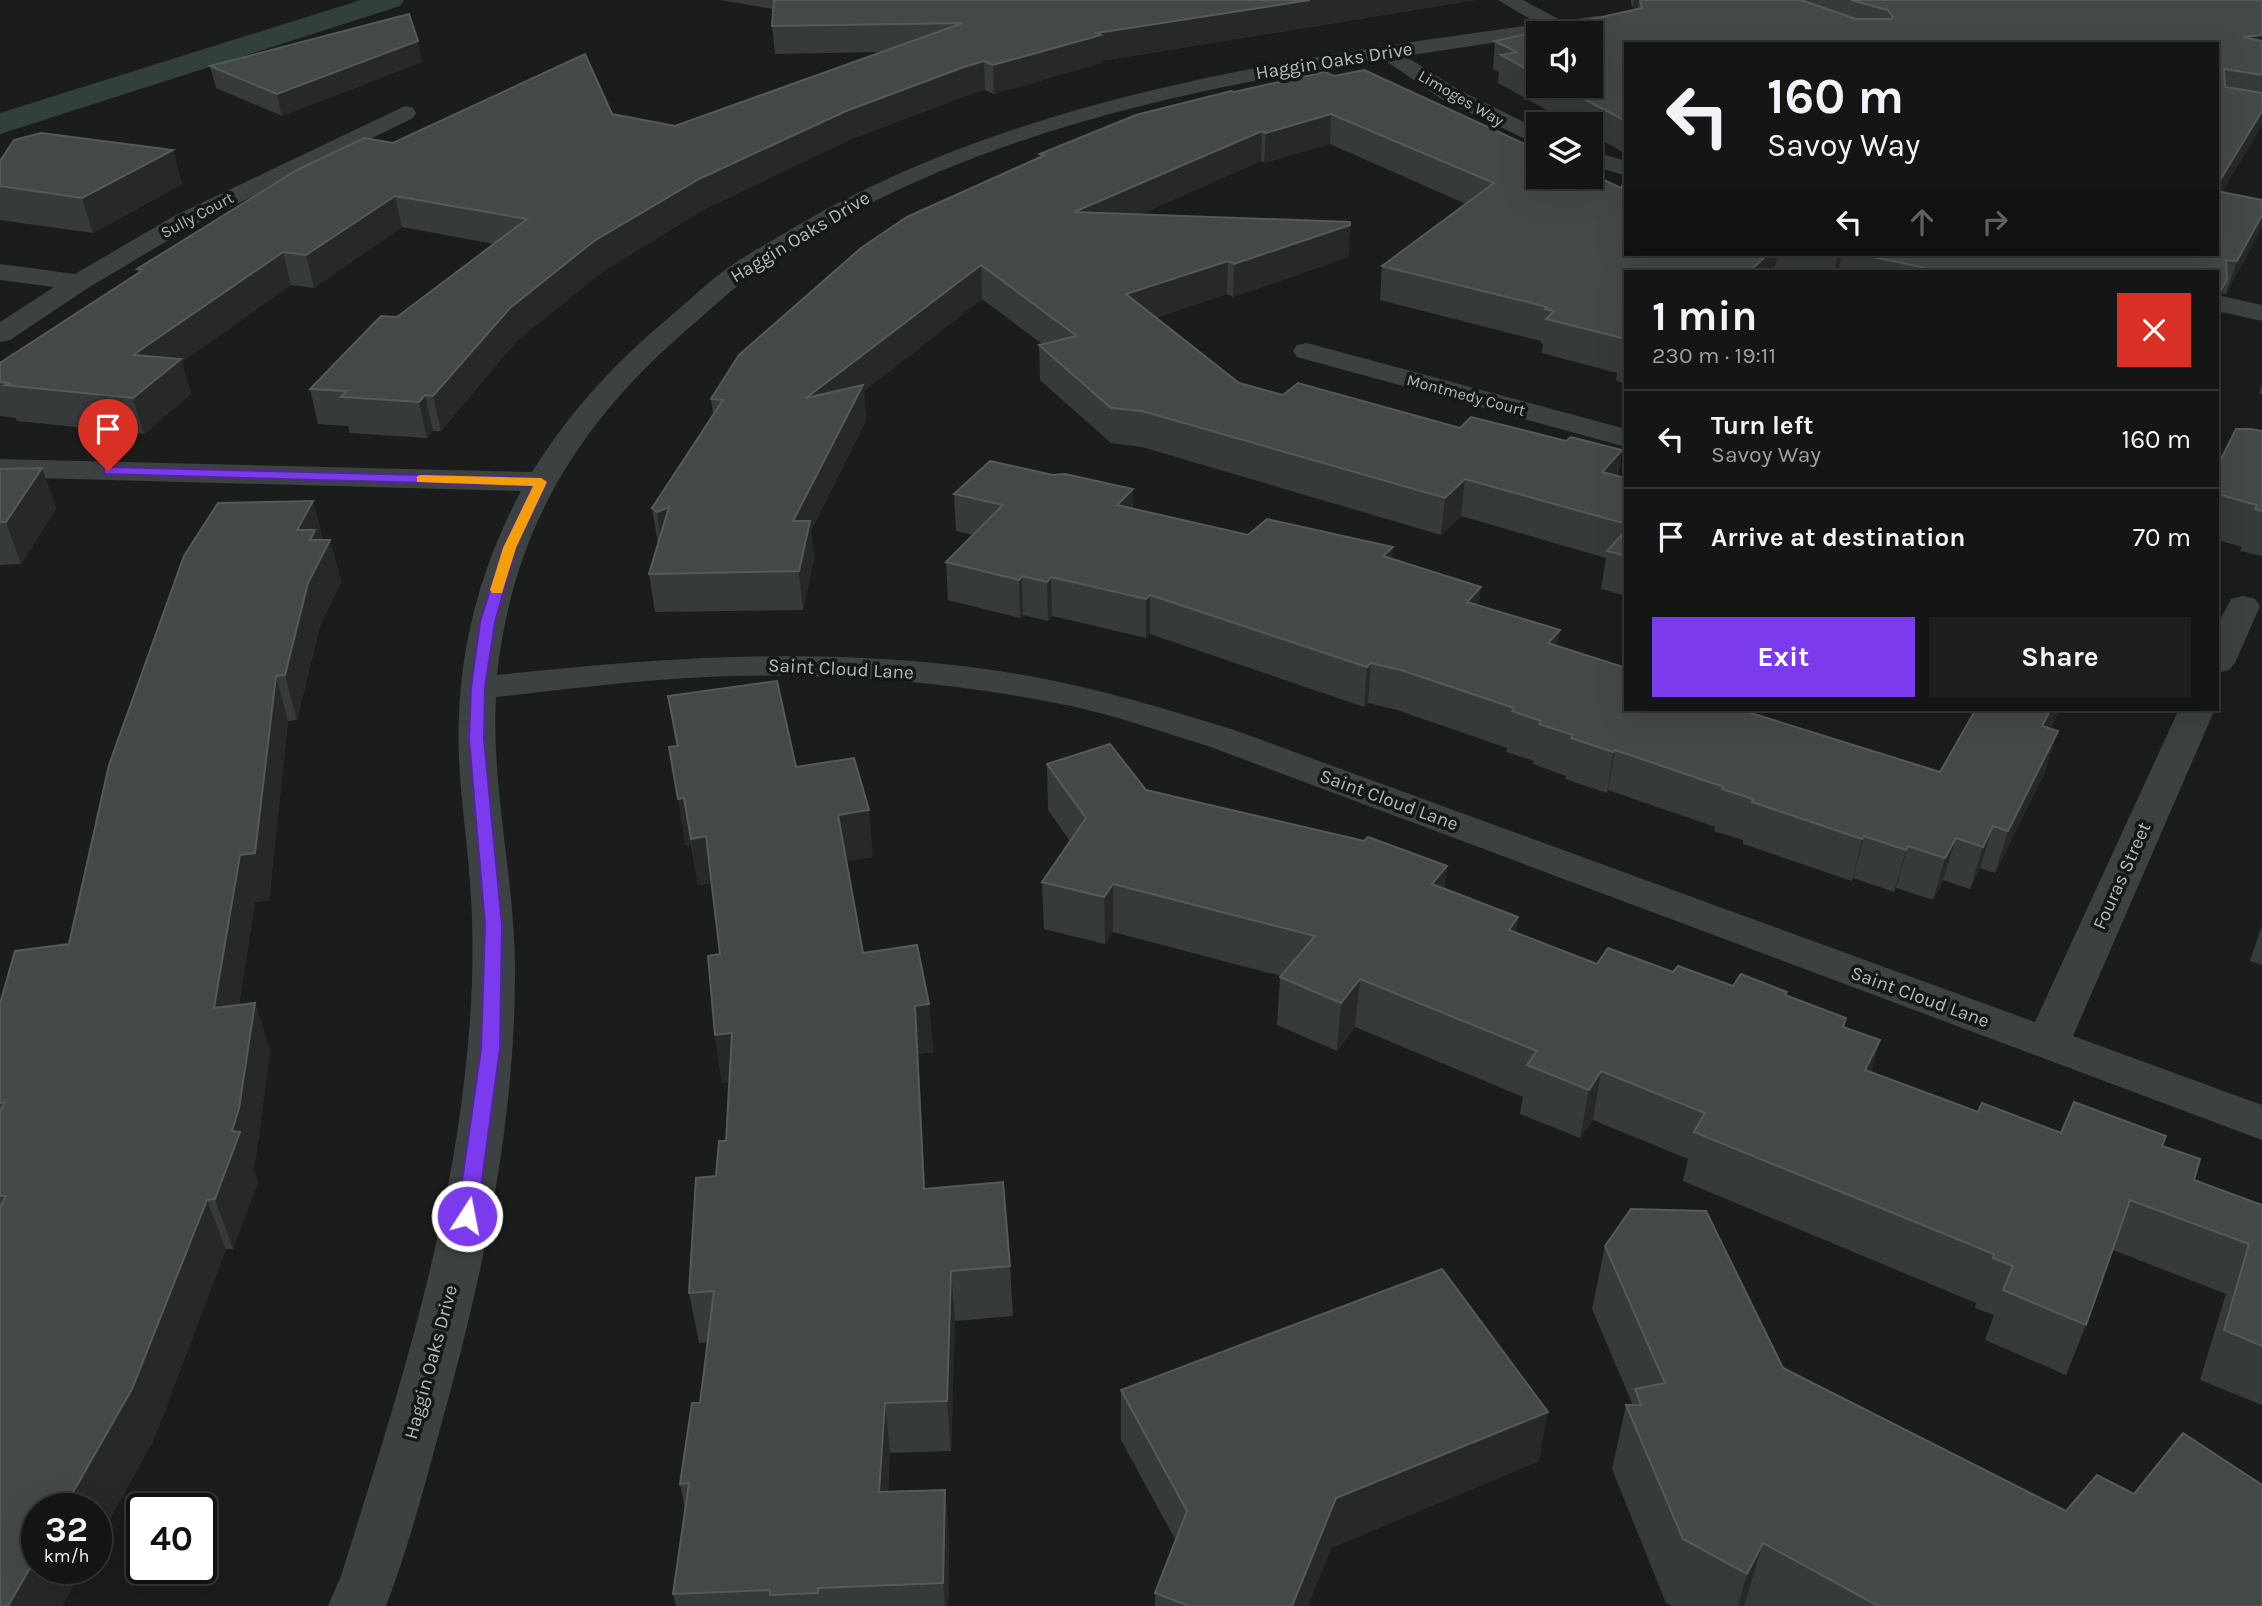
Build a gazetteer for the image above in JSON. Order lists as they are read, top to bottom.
{
  "streets": {
    "street": [
      "Haggin Oaks Drive",
      "Limoges Way",
      "Sully Court",
      "Montmedy Court",
      "Saint Cloud Lane",
      "Fouras Street"
    ]
  },
  "crossings": [
    ["Haggin Oaks Drive", "Limoges Way"],
    ["Haggin Oaks Drive", "Saint Cloud Lane"],
    ["Saint Cloud Lane", "Fouras Street"]
  ],
  "page": {
    "turn": ["160 m", "Savoy Way"],
    "heading": ["1 min", "230 m · 19:11"],
    "list": [
      {
        "name": "Turn left",
        "note": "Savoy Way",
        "value": "160 m"
      },
      {
        "name": "Arrive at destination",
        "value": "70 m"
      }
    ],
    "buttons": ["Exit", "Share"],
    "speed": "32 km/h",
    "limit": "40"
  }
}
